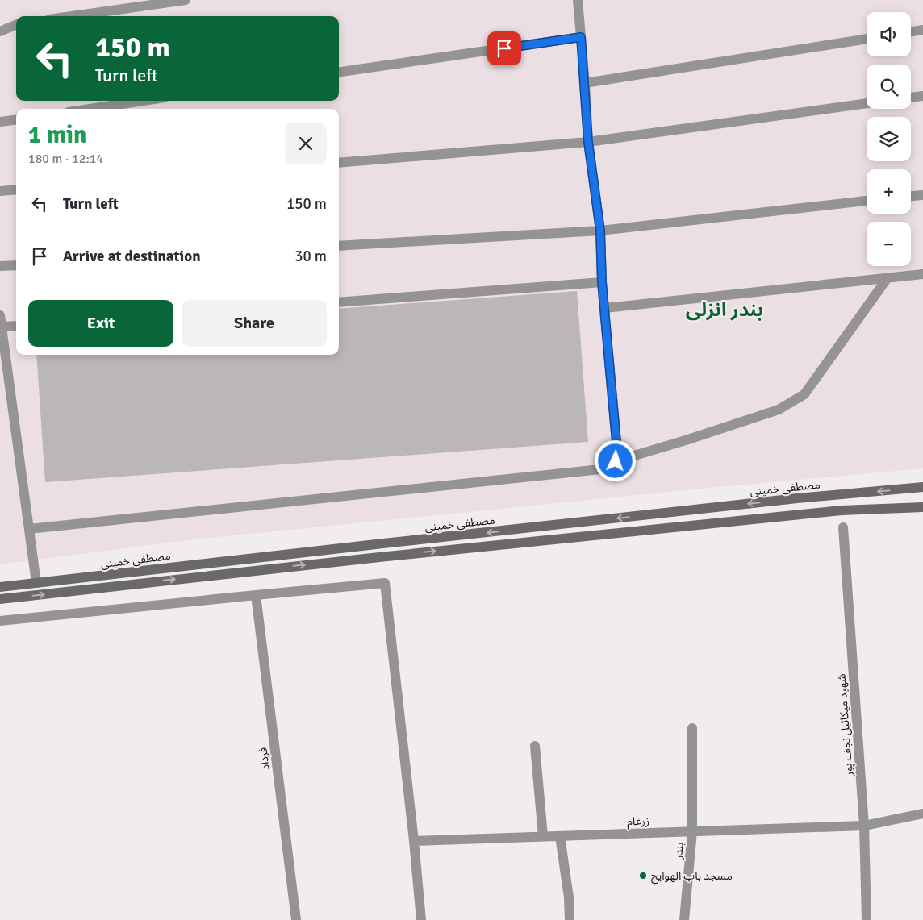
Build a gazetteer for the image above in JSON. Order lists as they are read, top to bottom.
{
  "streets": {
    "main road": ["مصطفی خمینی"],
    "street": [
      "شهید میکائیل نجف پور",
      "فرداد",
      "زرغام",
      "بندر"
    ]
  },
  "crossings": [
    ["شهید میکائیل نجف پور", "زرغام"],
    ["زرغام", "بندر"]
  ],
  "districts": ["بندر انزلی"],
  "places": ["مسجد باب الهوایج"],
  "page": {
    "map_buttons": ["+", "−"],
    "turn": ["150 m", "Turn left"],
    "heading": ["1 min", "180 m · 12:14"],
    "list": [
      {
        "name": "Turn left",
        "value": "150 m"
      },
      {
        "name": "Arrive at destination",
        "value": "30 m"
      }
    ],
    "buttons": ["Exit", "Share"]
  }
}
